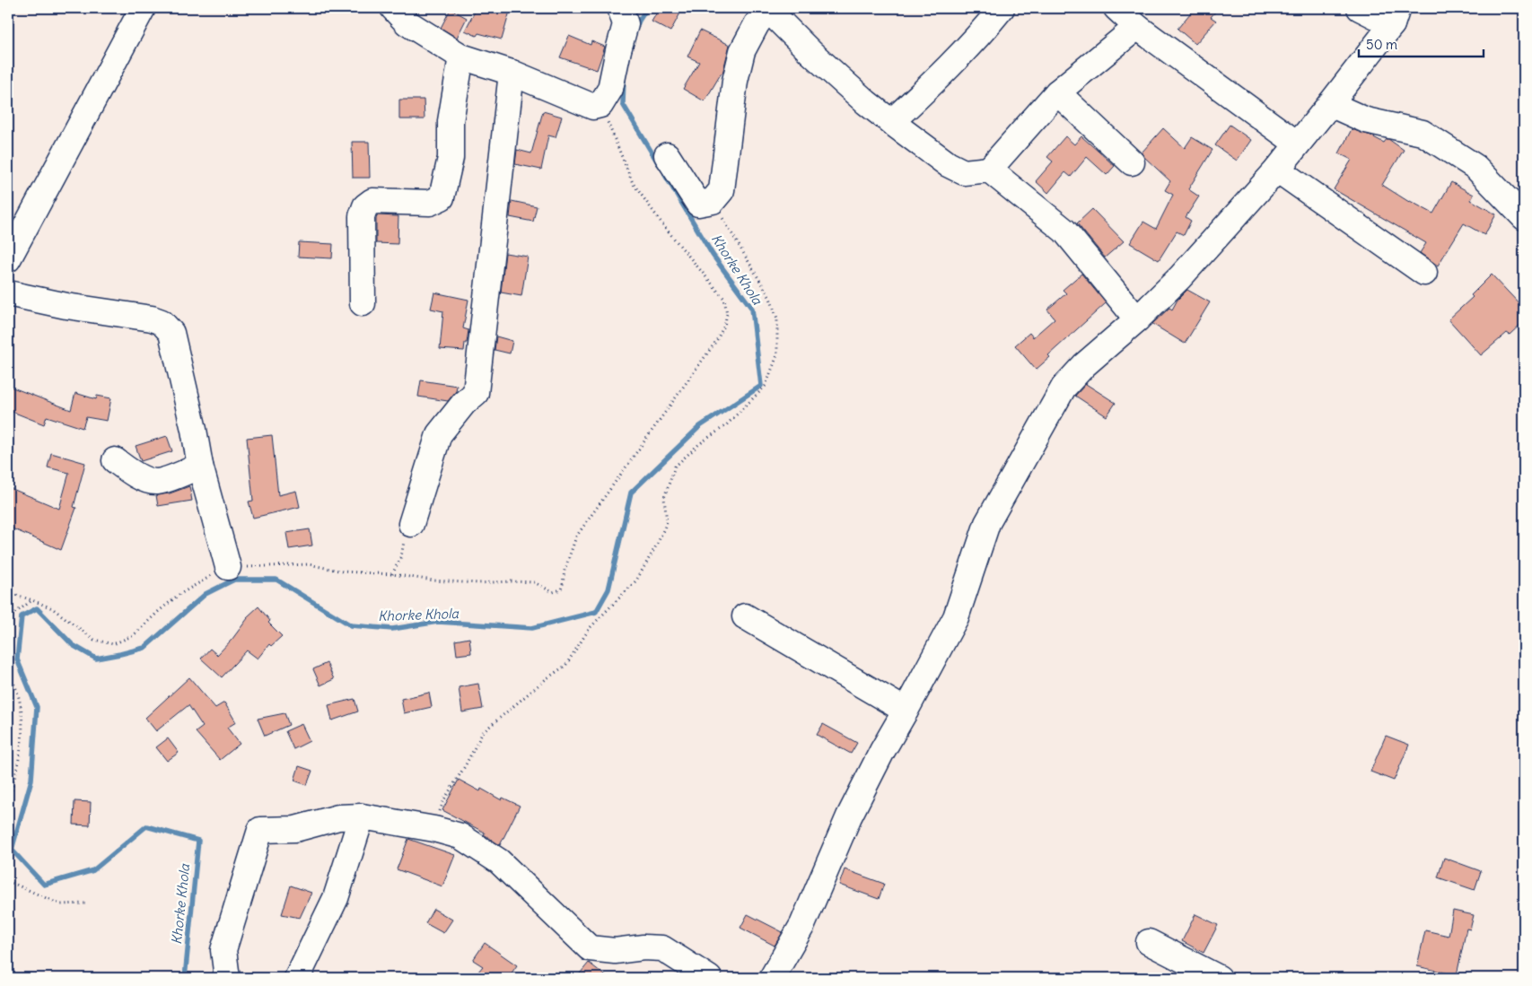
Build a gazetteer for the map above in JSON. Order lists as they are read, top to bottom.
{
  "water": ["Khorke Khola"],
  "scale_bar": "50 m"
}
